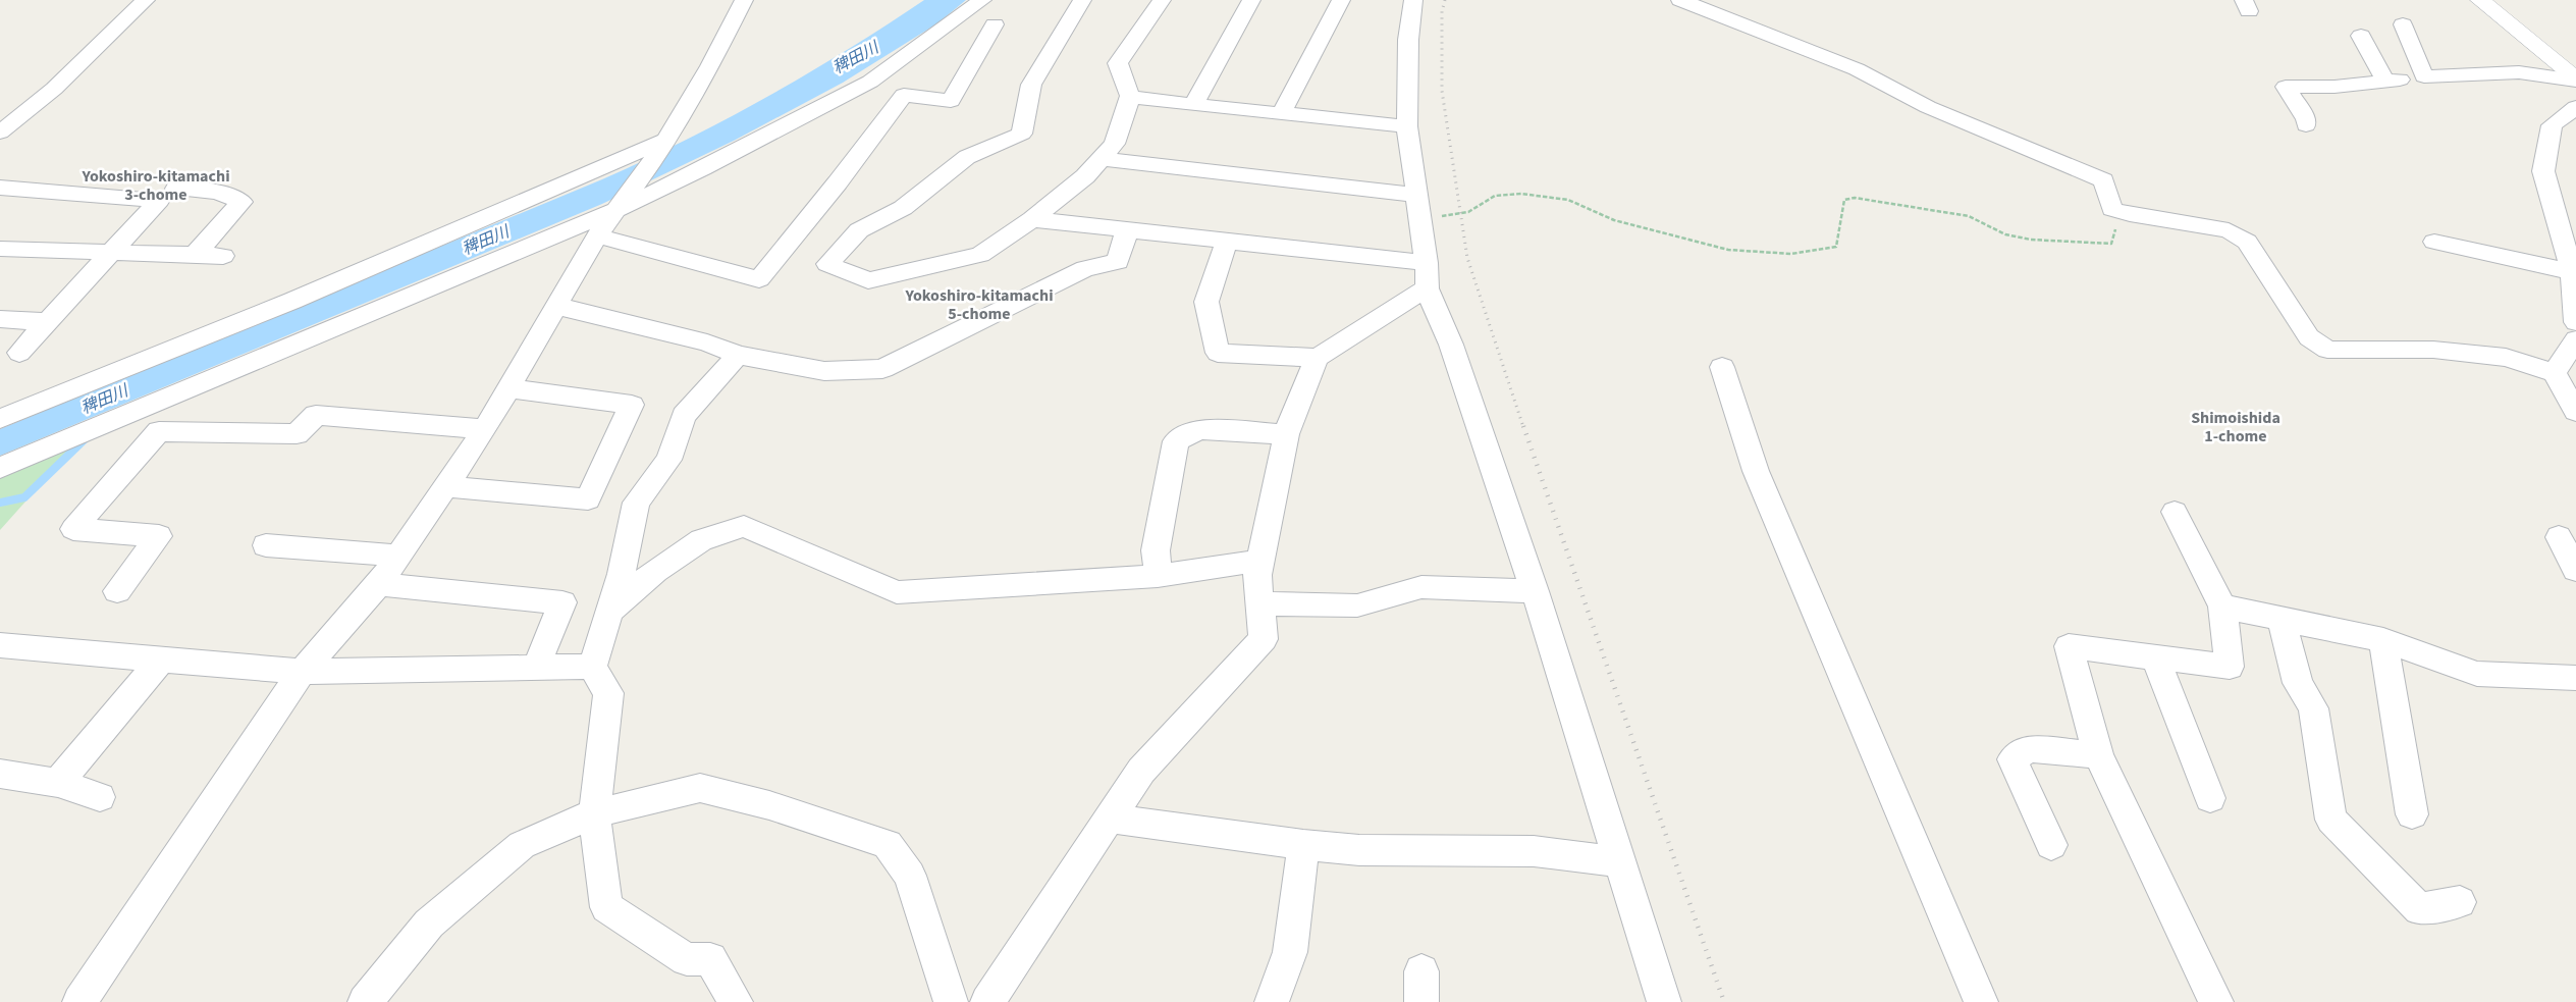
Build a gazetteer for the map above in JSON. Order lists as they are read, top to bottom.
{
  "districts": ["Yokoshiro-kitamachi 3-chome", "Yokoshiro-kitamachi 5-chome", "Shimoishida 1-chome"],
  "water": ["稗田川"]
}
